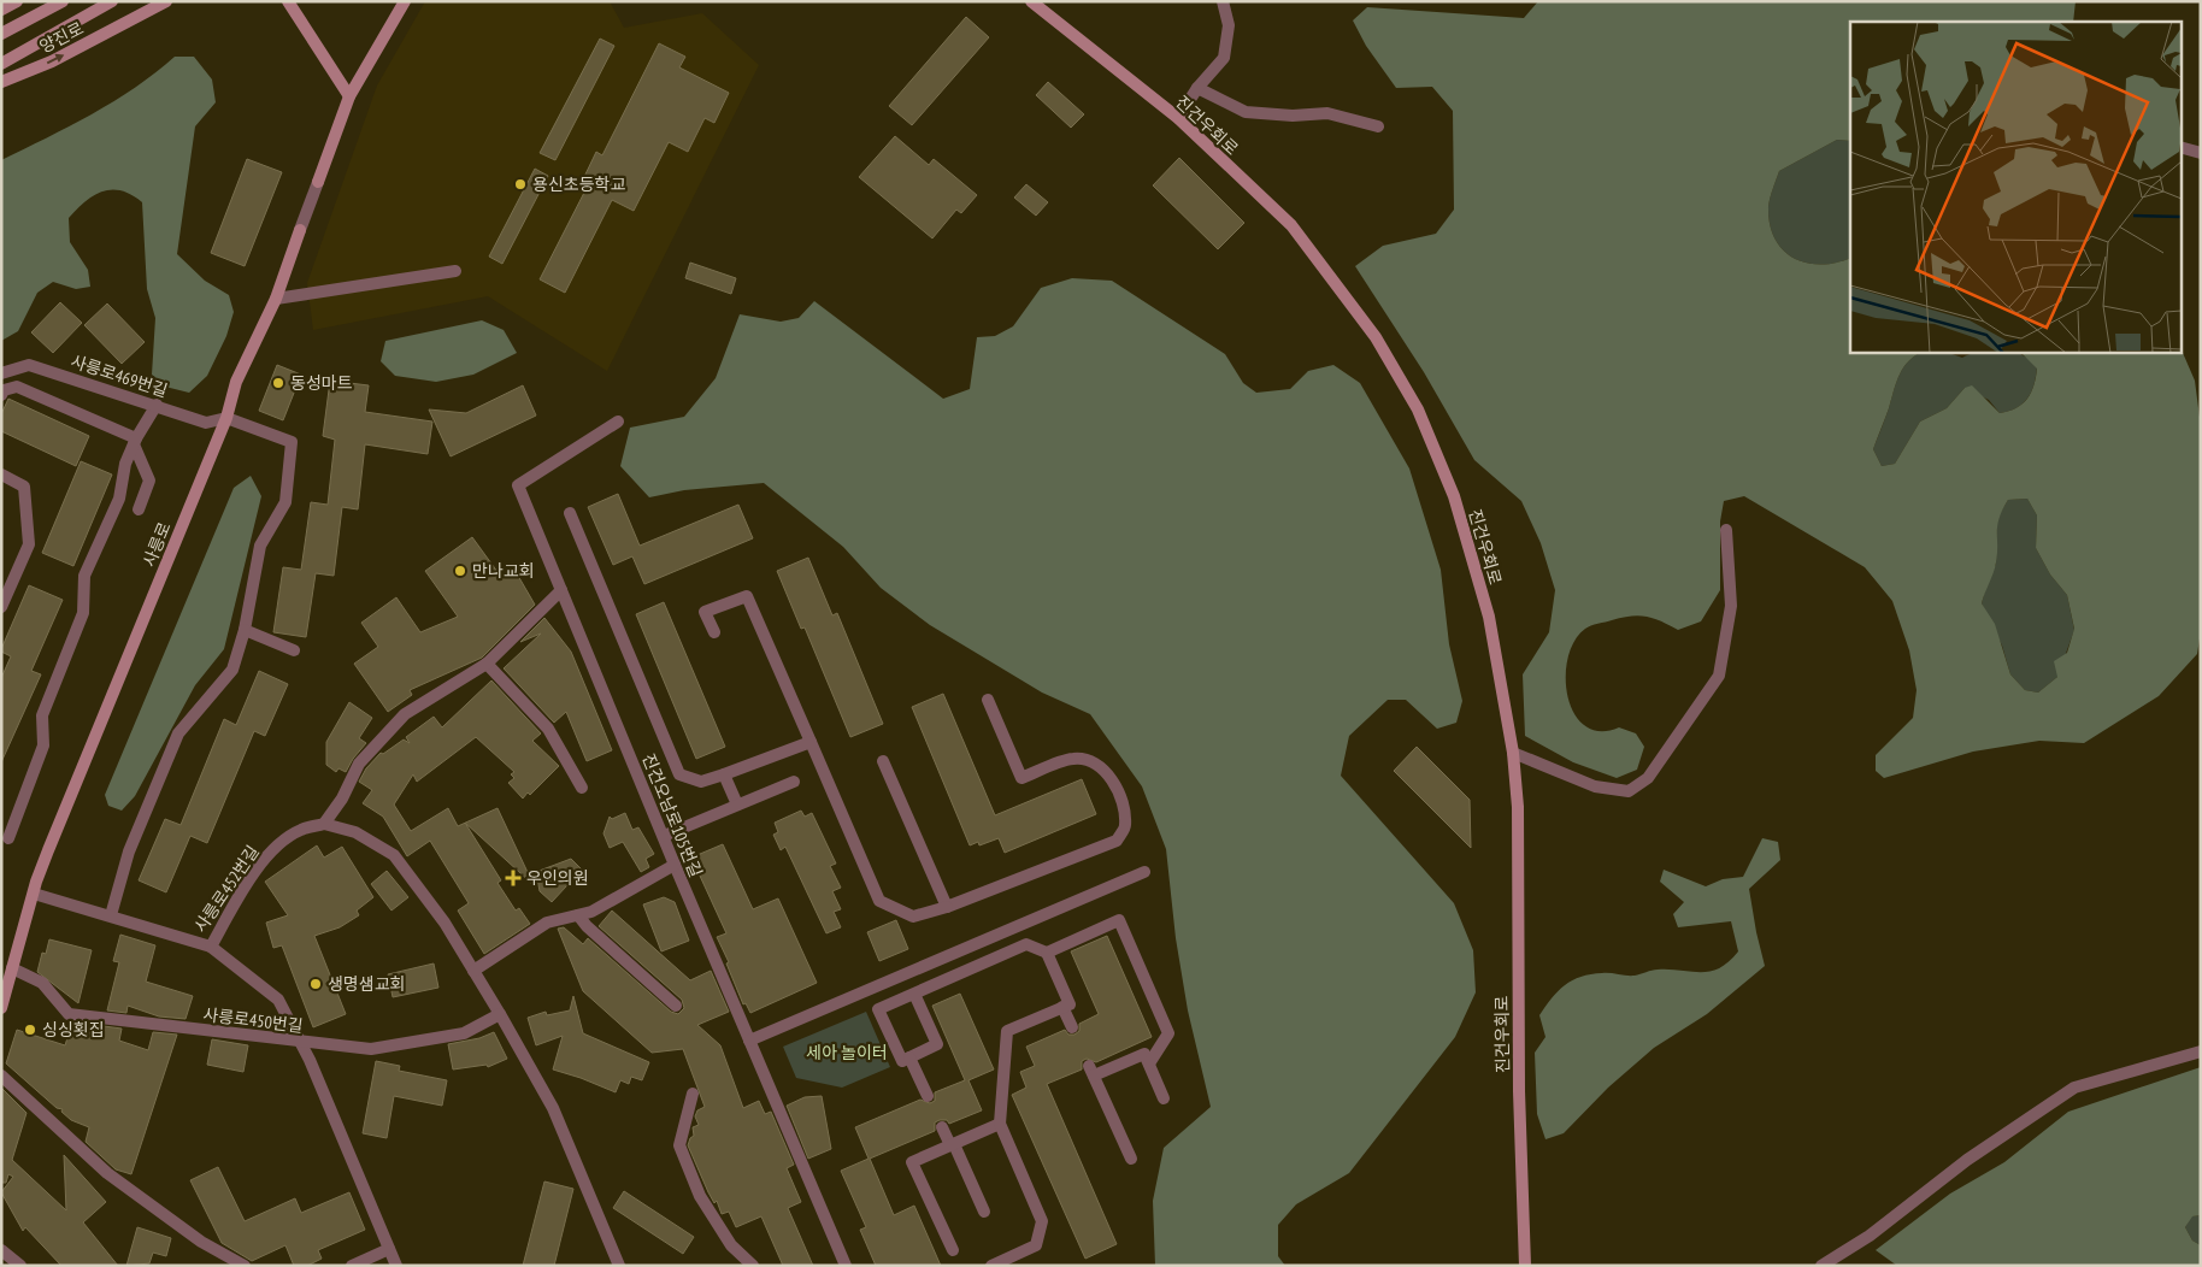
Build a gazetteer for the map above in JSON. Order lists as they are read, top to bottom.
{
  "streets": {
    "street": [
      "양진로",
      "진건우회로",
      "사릉로469번길",
      "사릉로",
      "진건오남로105번길",
      "사릉로452번길",
      "사릉로450번길"
    ]
  },
  "crossings": [
    ["사릉로469번길", "사릉로"],
    ["사릉로", "사릉로452번길"],
    ["사릉로", "사릉로450번길"]
  ],
  "parks": ["세아 놀이터"],
  "places": {
    "other": [
      "용신초등학교",
      "동성마트",
      "만나교회",
      "생명샘교회",
      "싱싱횟집"
    ],
    "health": ["우인의원"]
  }
}
